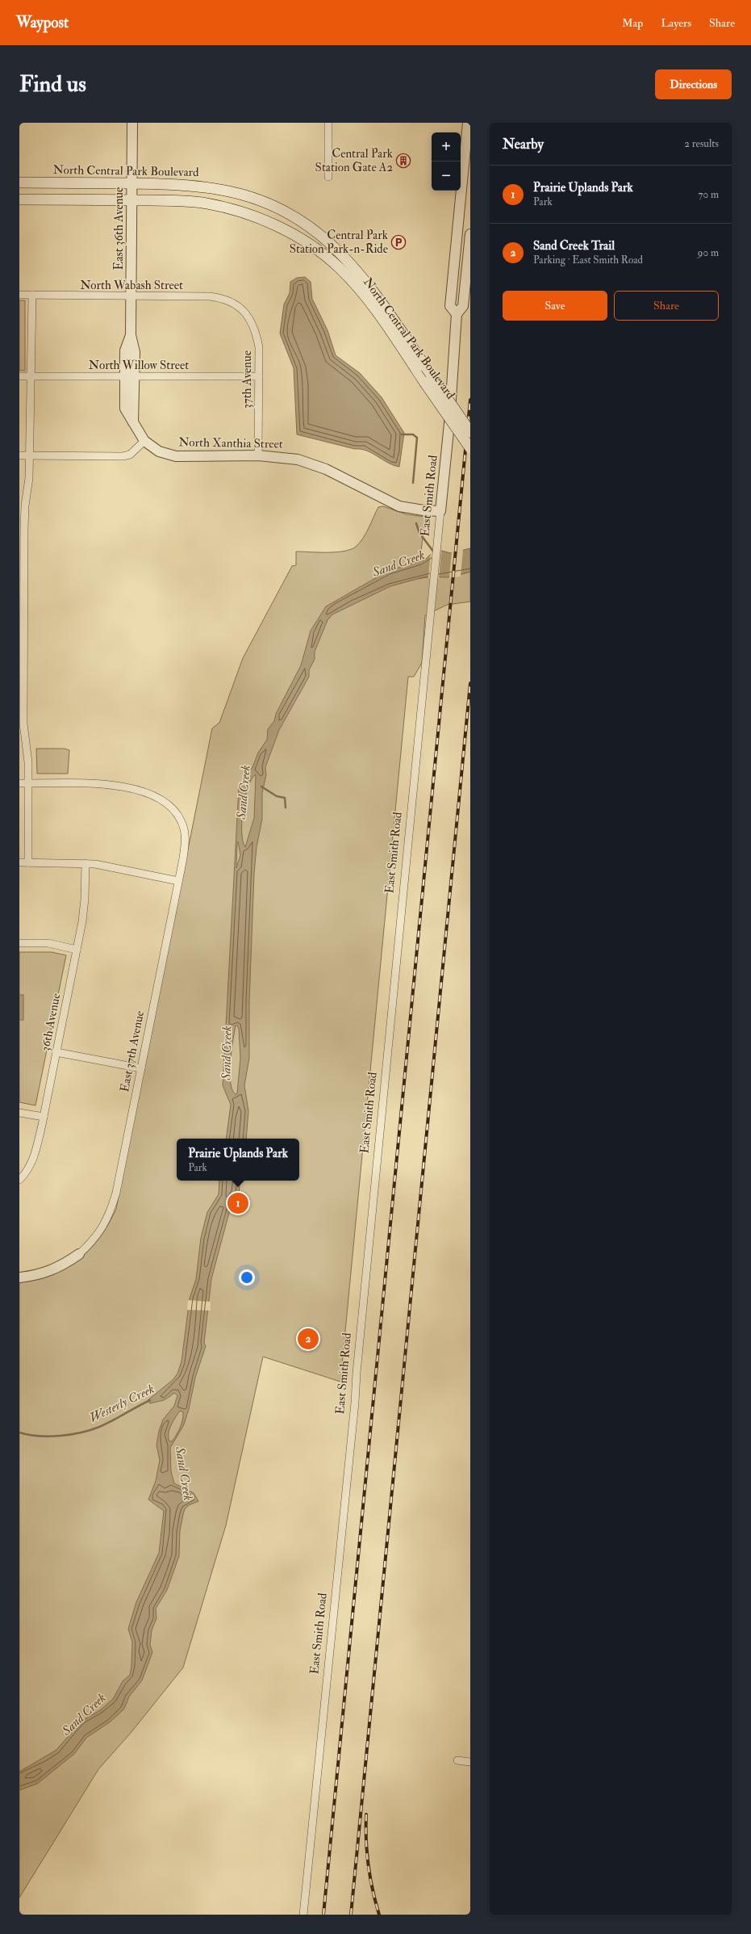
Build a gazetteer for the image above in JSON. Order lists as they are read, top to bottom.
{
  "streets": {
    "main road": ["North Central Park Boulevard"],
    "street": [
      "East 36th Avenue",
      "North Wabash Street",
      "North Willow Street",
      "37th Avenue",
      "North Xanthia Street",
      "East Smith Road",
      "36th Avenue",
      "East 37th Avenue"
    ]
  },
  "crossings": [
    ["North Central Park Boulevard", "East 36th Avenue"],
    ["East 36th Avenue", "North Wabash Street"],
    ["East 36th Avenue", "North Willow Street"],
    ["East 36th Avenue", "North Xanthia Street"],
    ["North Wabash Street", "37th Avenue"],
    ["North Willow Street", "37th Avenue"],
    ["37th Avenue", "North Xanthia Street"],
    ["North Xanthia Street", "East Smith Road"]
  ],
  "water": ["Sand Creek", "Westerly Creek"],
  "places": {
    "building": ["Central Park Station Gate A2"],
    "parking": ["Central Park Station Park-n-Ride"]
  },
  "page": {
    "header": "Waypost",
    "nav": ["Map", "Layers", "Share"],
    "buttons": [
      "Directions",
      ["Save", "Share"]
    ],
    "title": "Find us",
    "heading": ["Nearby", "2 results"],
    "map_buttons": ["+", "−"],
    "list": [
      {
        "mark": "1",
        "name": "Prairie Uplands Park",
        "note": "Park",
        "value": "70 m"
      },
      {
        "mark": "2",
        "name": "Sand Creek Trail",
        "note": "Parking · East Smith Road",
        "value": "90 m"
      }
    ],
    "popup": ["Prairie Uplands Park", "Park"],
    "pins": ["1", "2"]
  }
}
